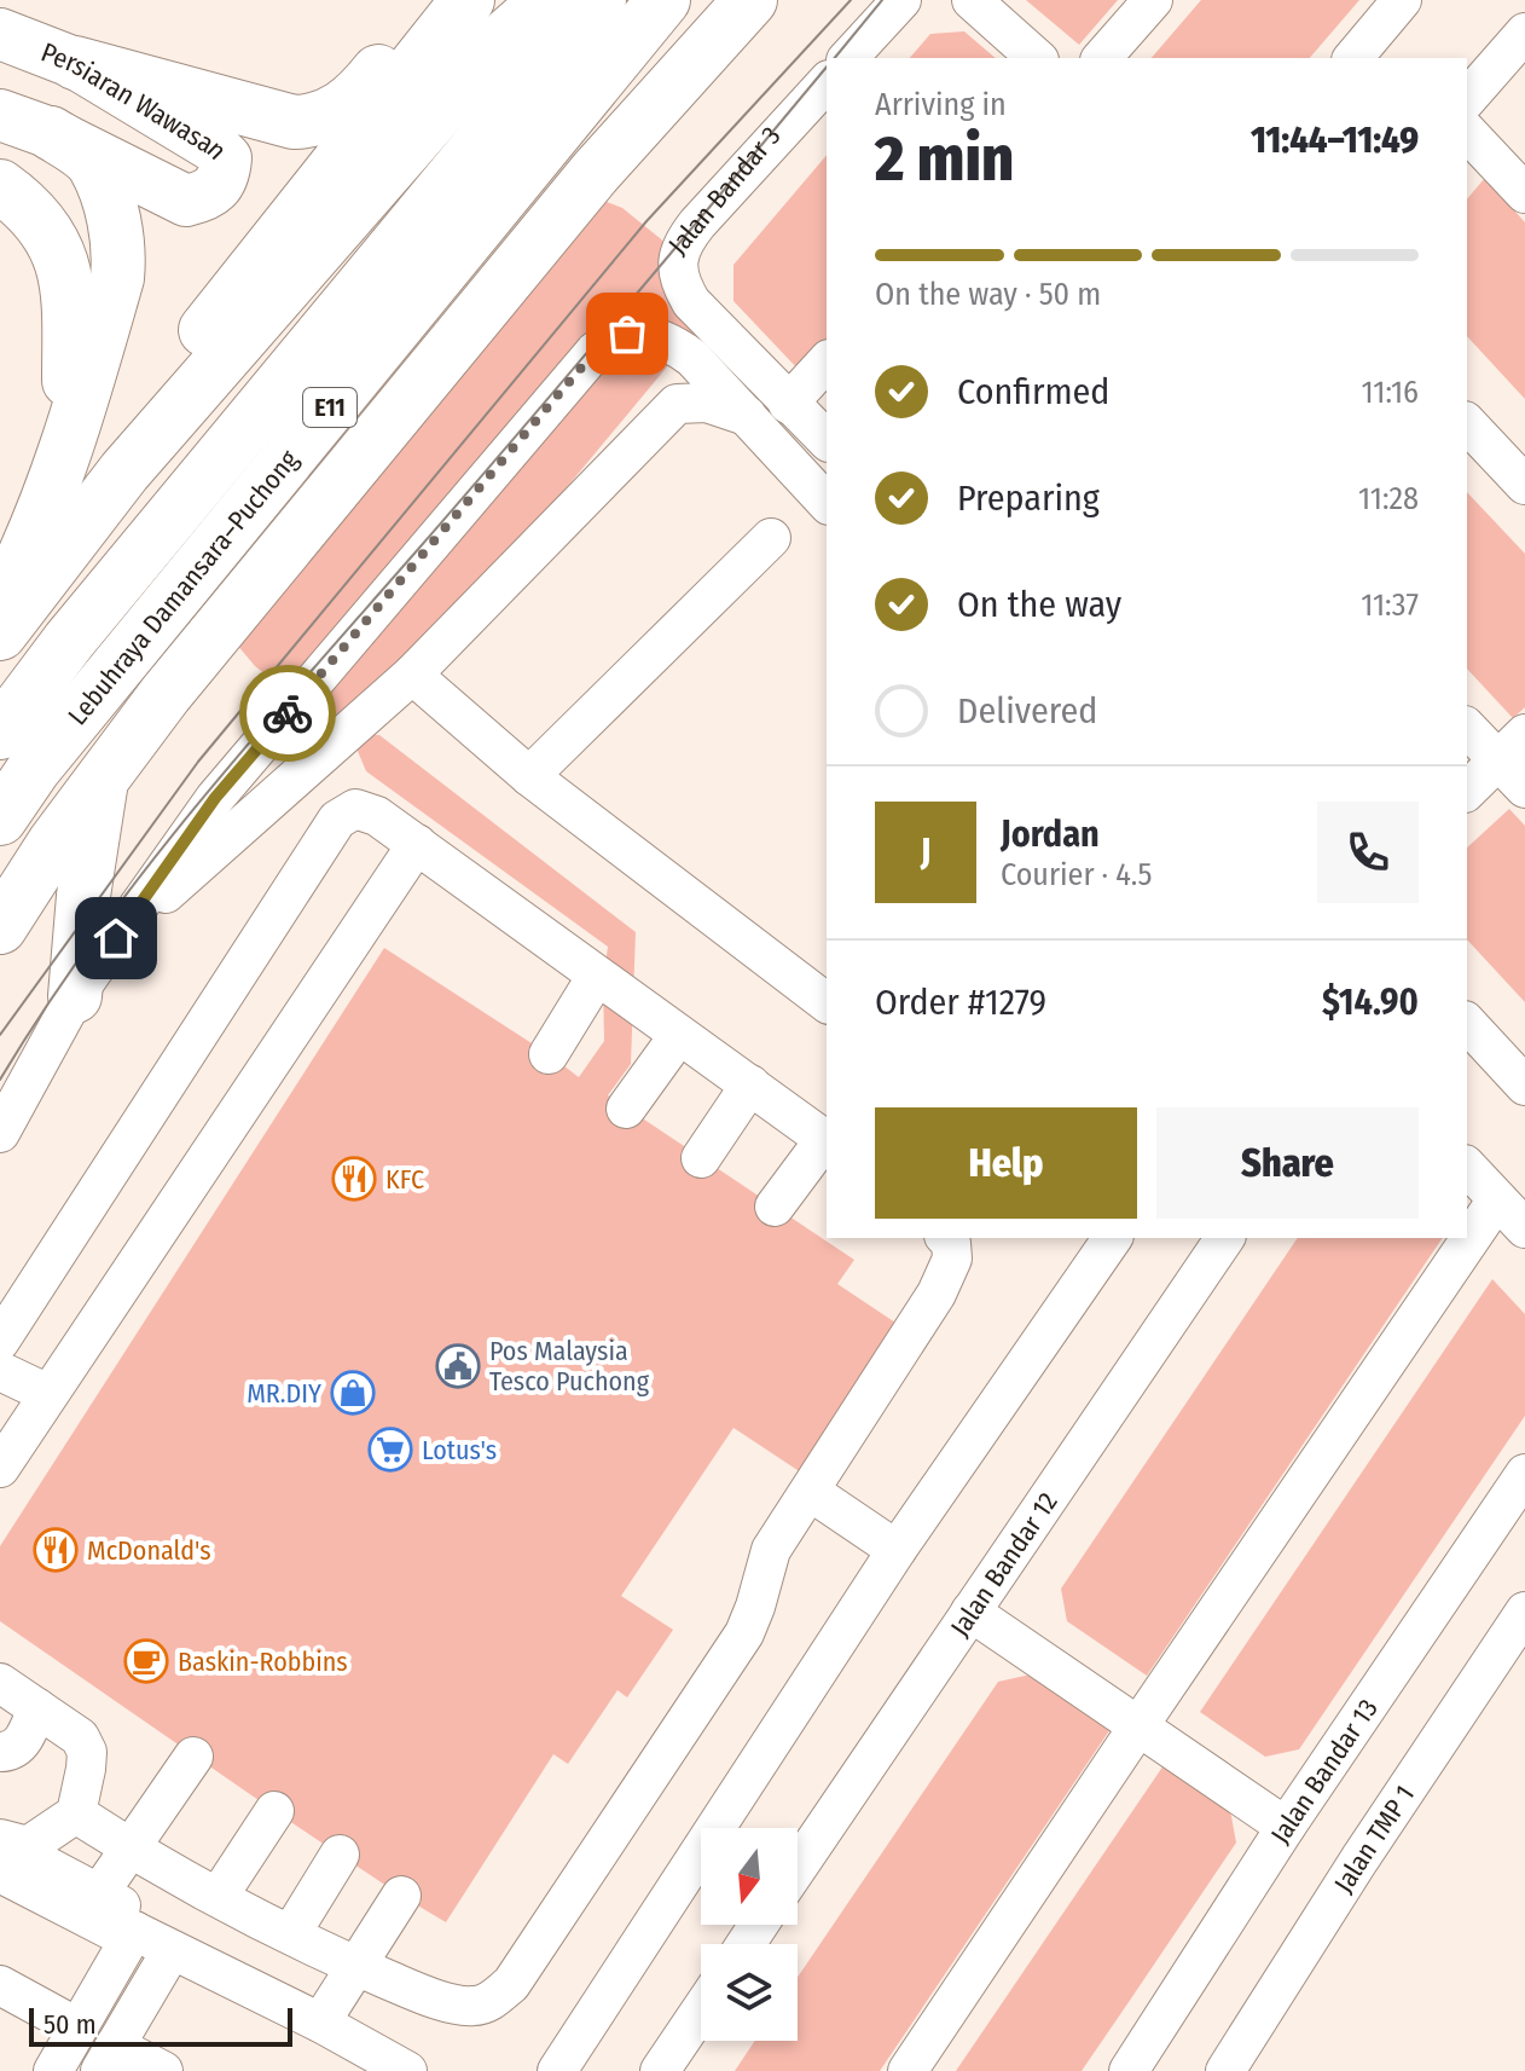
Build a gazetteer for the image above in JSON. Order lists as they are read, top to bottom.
{
  "streets": {
    "highway": ["E11", "Lebuhraya Damansara–Puchong"],
    "main road": ["Persiaran Wawasan"],
    "street": [
      "Jalan Bandar 3",
      "Jalan Bandar 12",
      "Jalan Bandar 13",
      "Jalan TMP 1"
    ]
  },
  "places": {
    "restaurant": ["KFC", "McDonald's"],
    "public building": ["Pos Malaysia Tesco Puchong"],
    "shop": ["MR.DIY"],
    "supermarket": ["Lotus's"],
    "cafe": ["Baskin-Robbins"]
  },
  "scale_bar": "50 m",
  "north": "bottom",
  "page": {
    "heading": ["2 min", "Arriving in", "11:44–11:49"],
    "panel": [
      "Jordan",
      "Courier · 4.5",
      "Order #1279",
      "$14.90"
    ],
    "bar": "On the way · 50 m",
    "list": [
      ["Confirmed", "11:16"],
      ["Preparing", "11:28"],
      ["On the way", "11:37"],
      "Delivered"
    ],
    "round": "J",
    "buttons": ["Help", "Share"],
    "scale": "50 m"
  }
}
